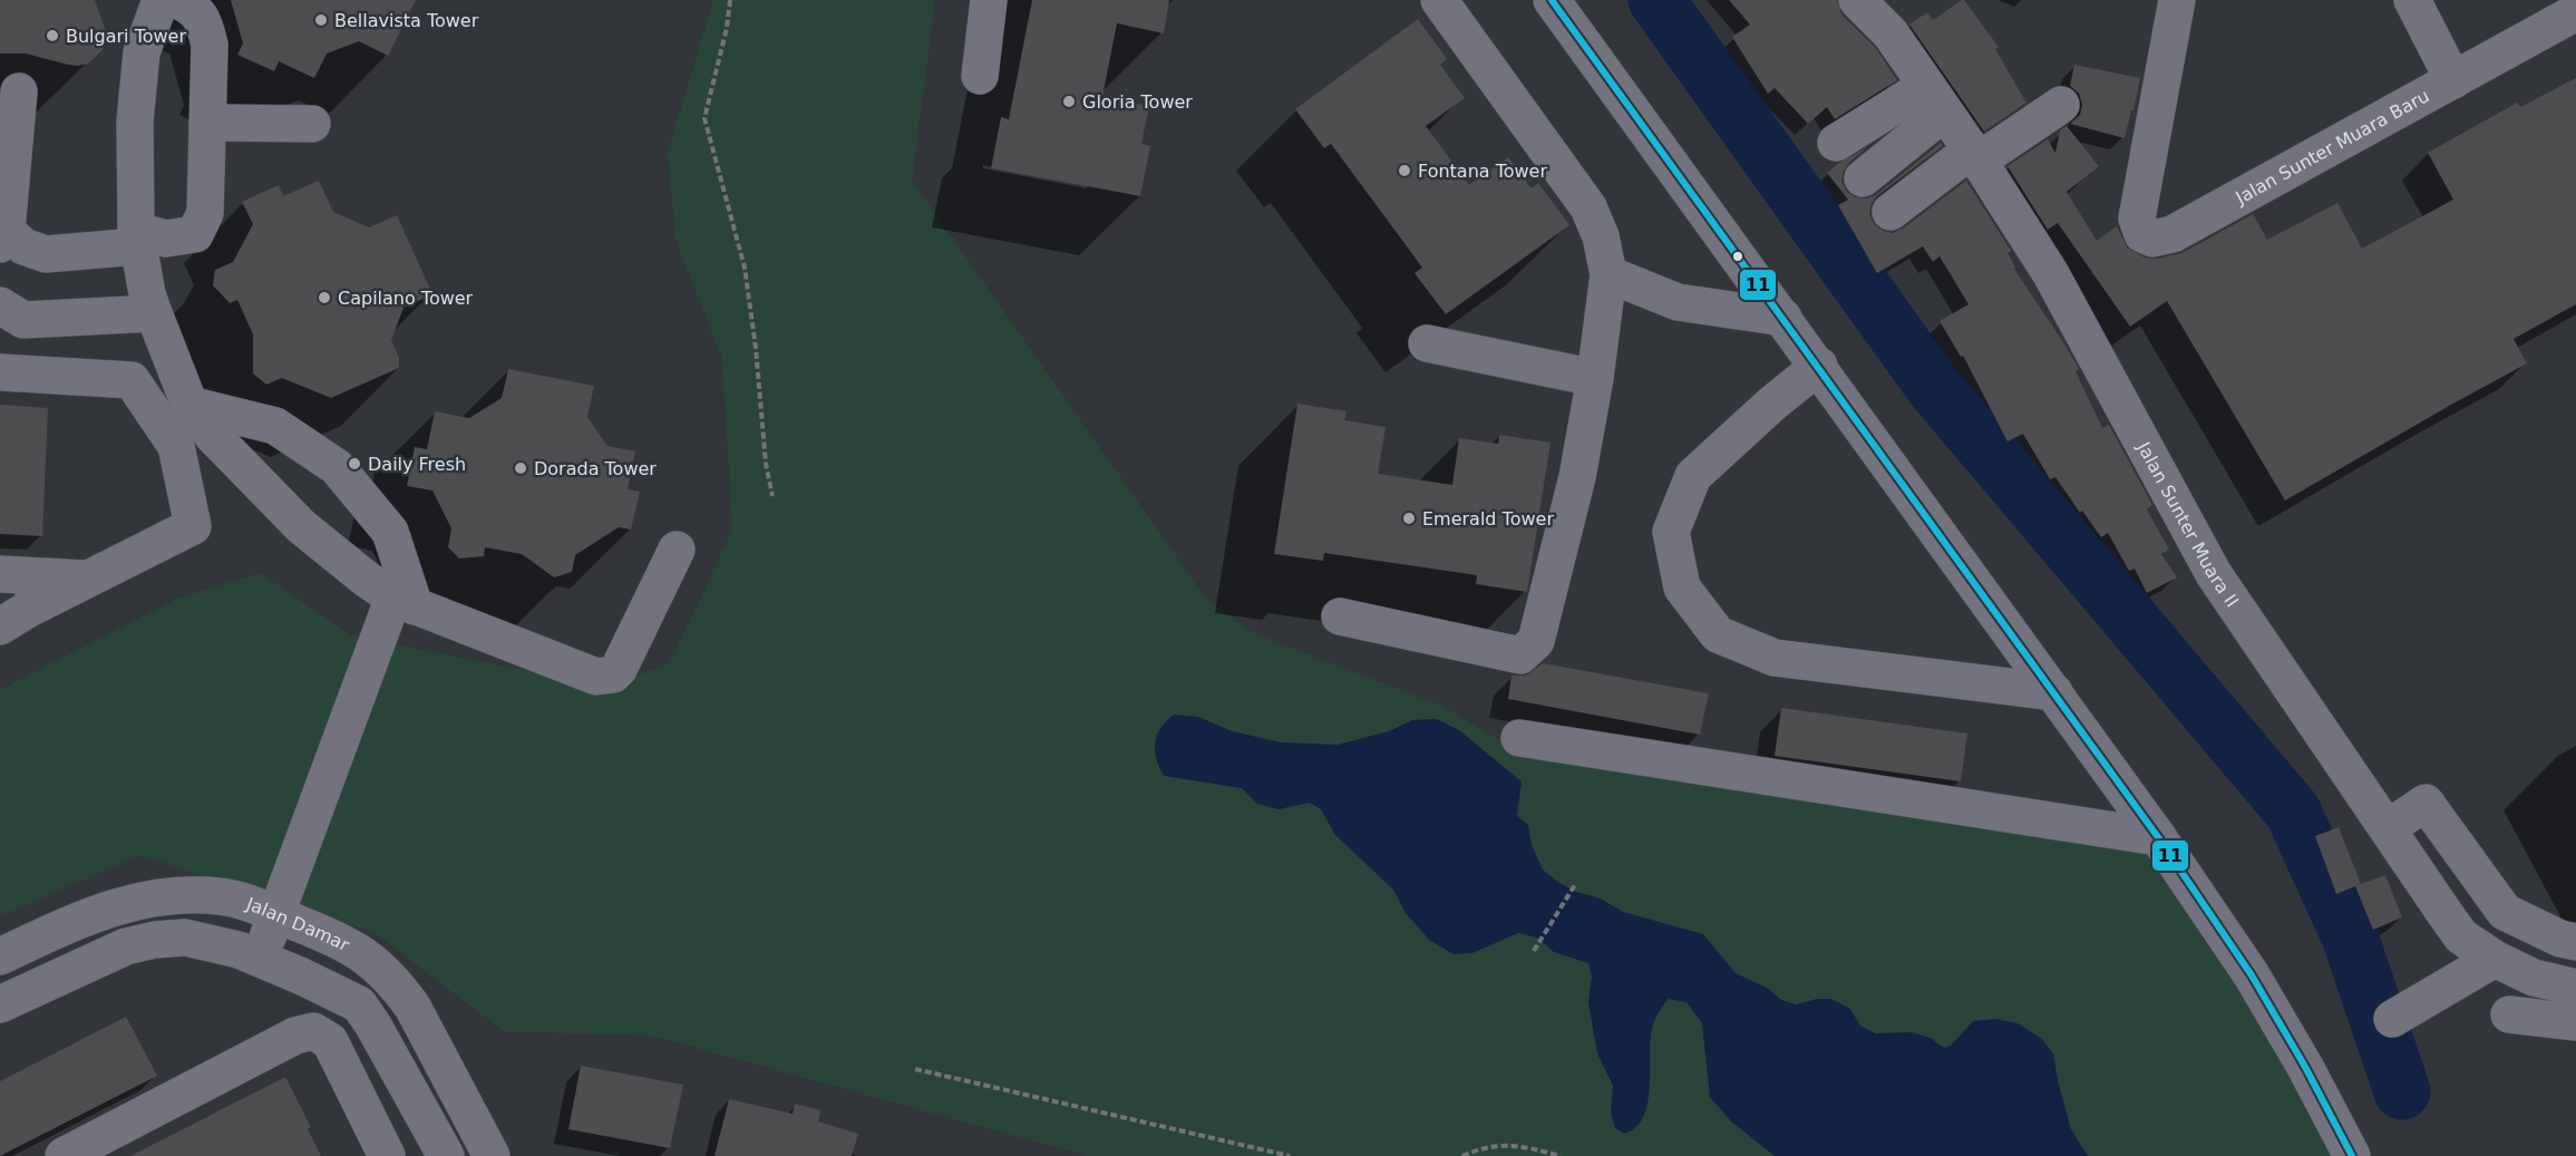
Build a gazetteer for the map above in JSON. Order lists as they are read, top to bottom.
{
  "streets": {
    "street": ["Jalan Sunter Muara Baru", "Jalan Sunter Muara II", "Jalan Damar"]
  },
  "places": [
    "Bellavista Tower",
    "Bulgari Tower",
    "Gloria Tower",
    "Fontana Tower",
    "Capilano Tower",
    "Daily Fresh",
    "Dorada Tower",
    "Emerald Tower"
  ],
  "lines": ["transit line 11"]
}
